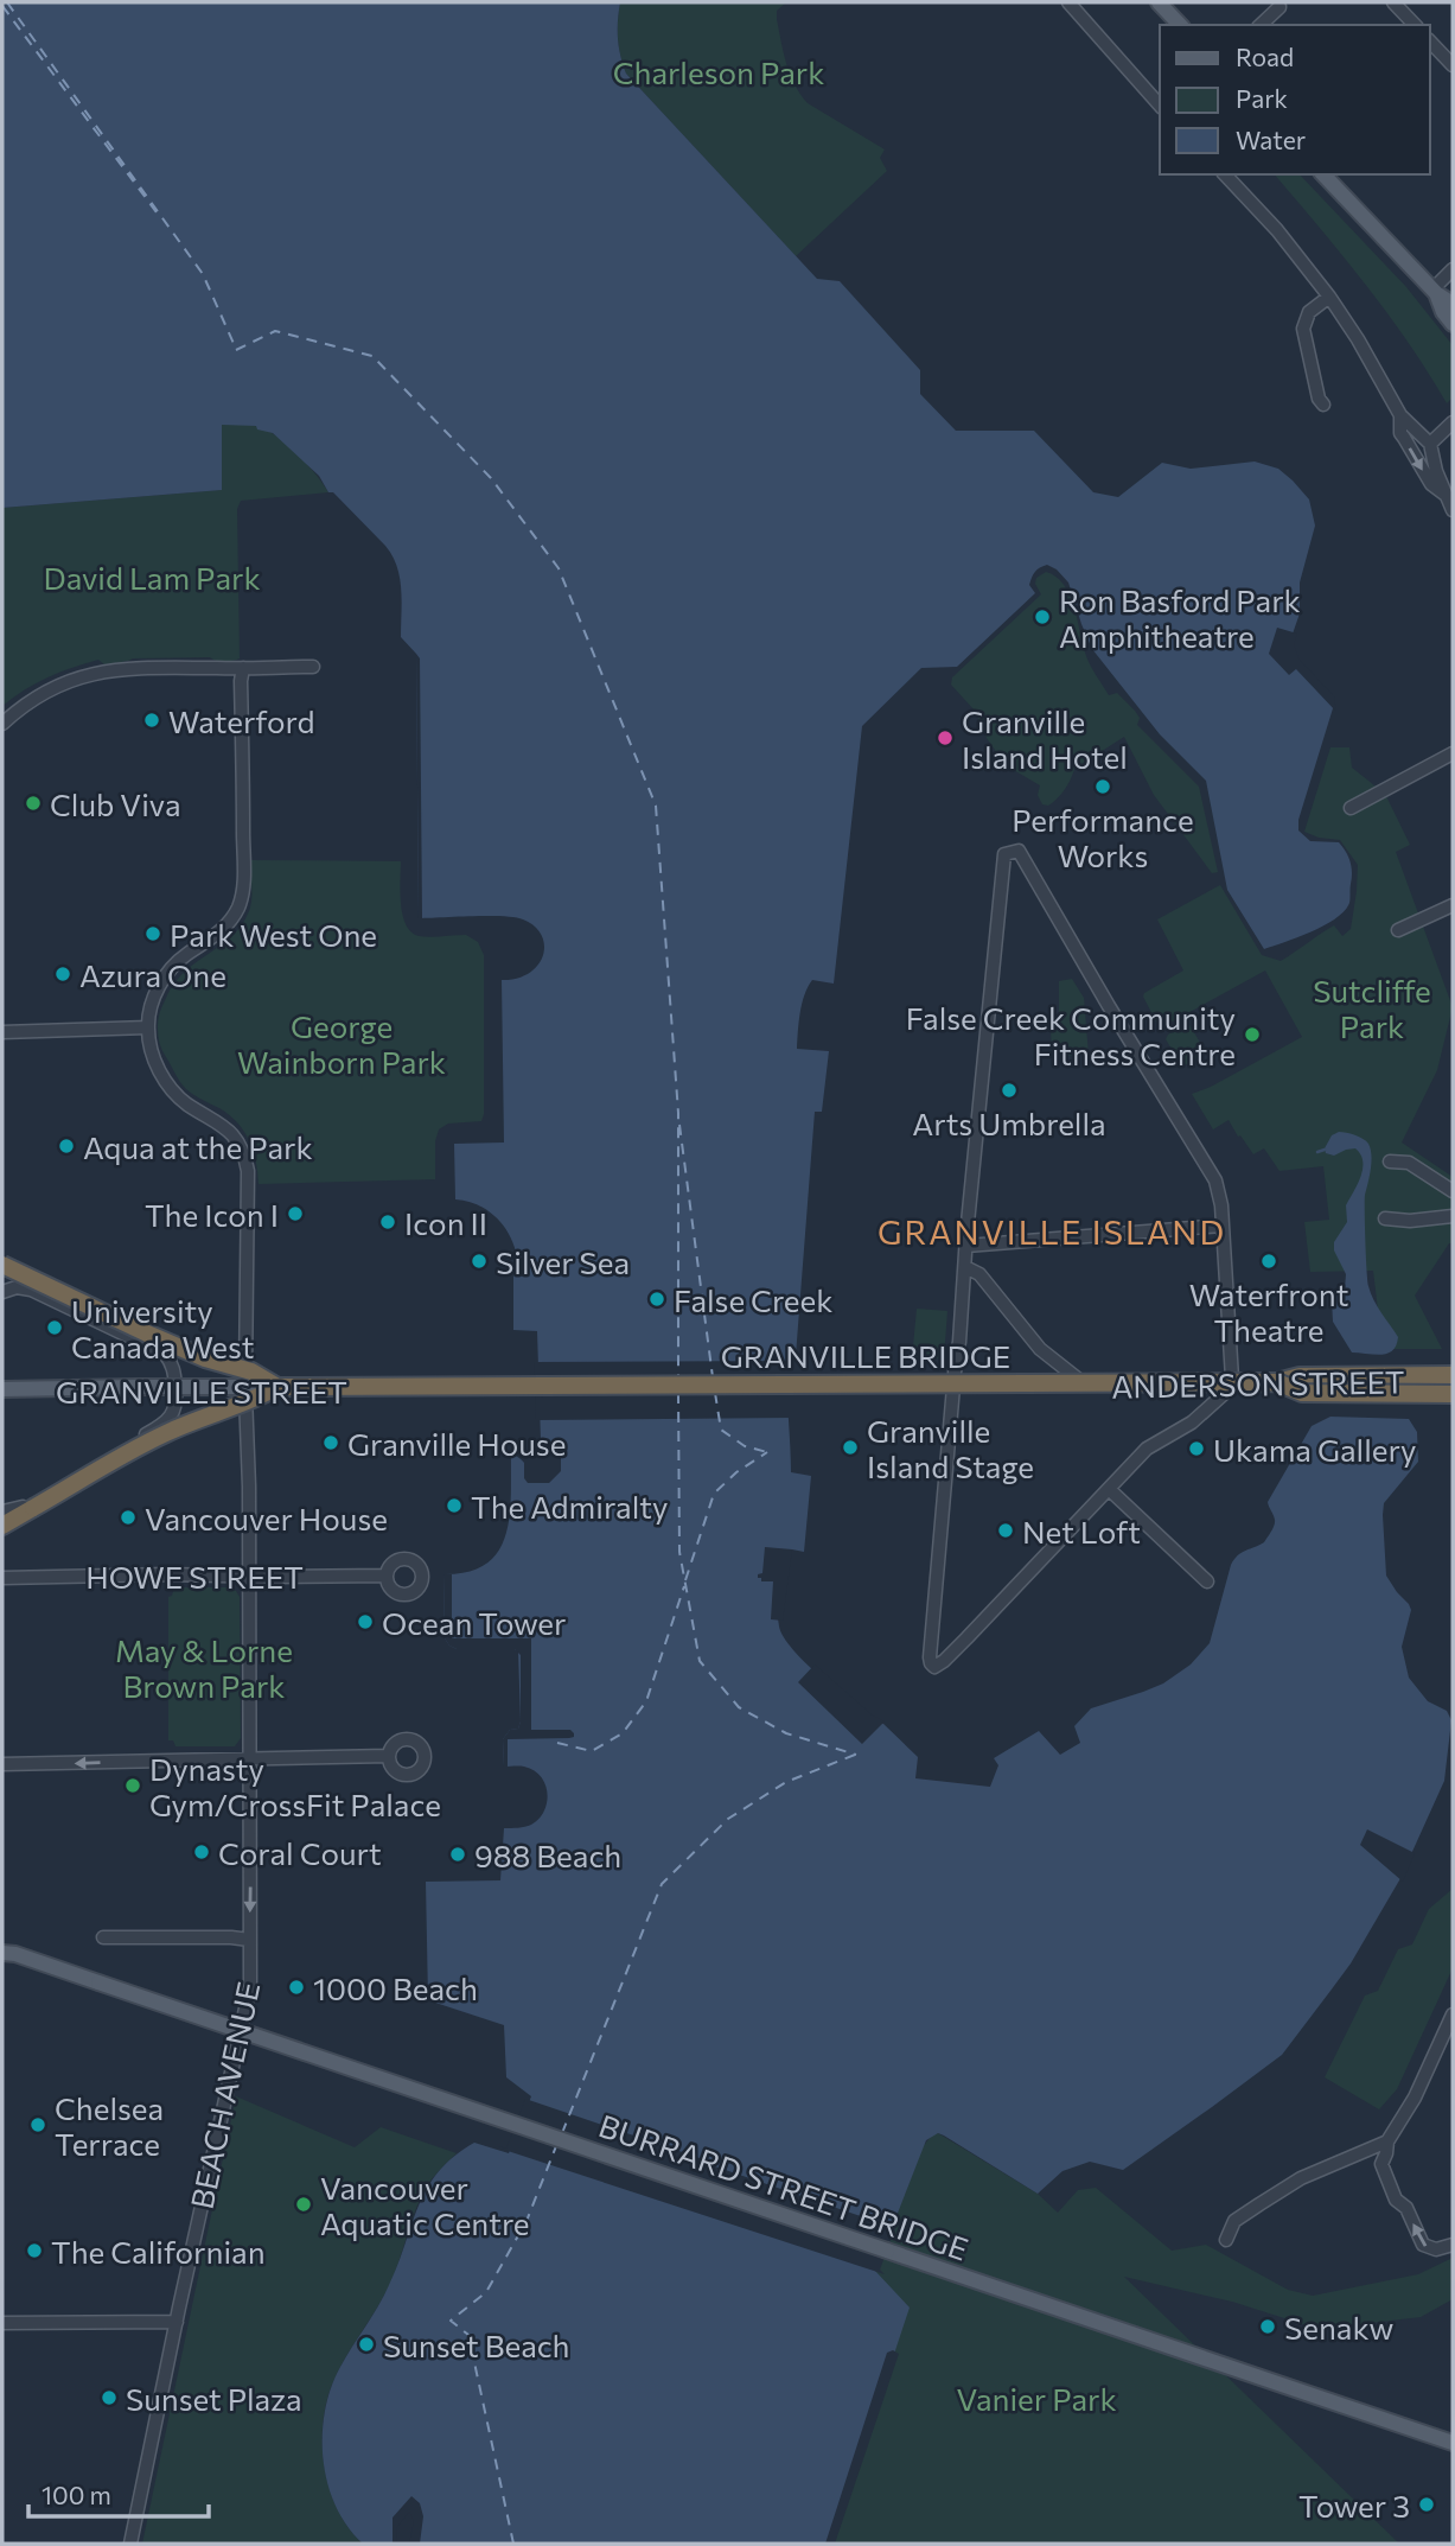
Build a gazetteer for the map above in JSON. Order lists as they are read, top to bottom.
{
  "streets": {
    "highway": ["GRANVILLE BRIDGE"],
    "main road": ["BURRARD STREET BRIDGE"],
    "street": [
      "ANDERSON STREET",
      "GRANVILLE STREET",
      "HOWE STREET",
      "BEACH AVENUE"
    ]
  },
  "crossings": [
    ["GRANVILLE BRIDGE", "ANDERSON STREET"],
    ["GRANVILLE BRIDGE", "GRANVILLE STREET"],
    ["GRANVILLE STREET", "BEACH AVENUE"],
    ["HOWE STREET", "BEACH AVENUE"]
  ],
  "districts": ["GRANVILLE ISLAND"],
  "parks": [
    "Charleson Park",
    "David Lam Park",
    "Sutcliffe Park",
    "George Wainborn Park",
    "May & Lorne Brown Park",
    "Vanier Park"
  ],
  "places": [
    "Ron Basford Park Amphitheatre",
    "Waterford",
    "Granville Island Hotel",
    "Performance Works",
    "Club Viva",
    "Park West One",
    "Azura One",
    "False Creek Community Fitness Centre",
    "Arts Umbrella",
    "Aqua at the Park",
    "The Icon I",
    "Icon II",
    "Silver Sea",
    "Waterfront Theatre",
    "False Creek",
    "University Canada West",
    "Granville House",
    "Granville Island Stage",
    "Ukama Gallery",
    "The Admiralty",
    "Vancouver House",
    "Net Loft",
    "Ocean Tower",
    "Dynasty Gym/CrossFit Palace",
    "Coral Court",
    "988 Beach",
    "1000 Beach",
    "Chelsea Terrace",
    "Vancouver Aquatic Centre",
    "The Californian",
    "Senakw",
    "Sunset Beach",
    "Sunset Plaza",
    "Tower 3"
  ],
  "legend": ["Road", "Park", "Water"],
  "scale_bar": "100 m"
}
